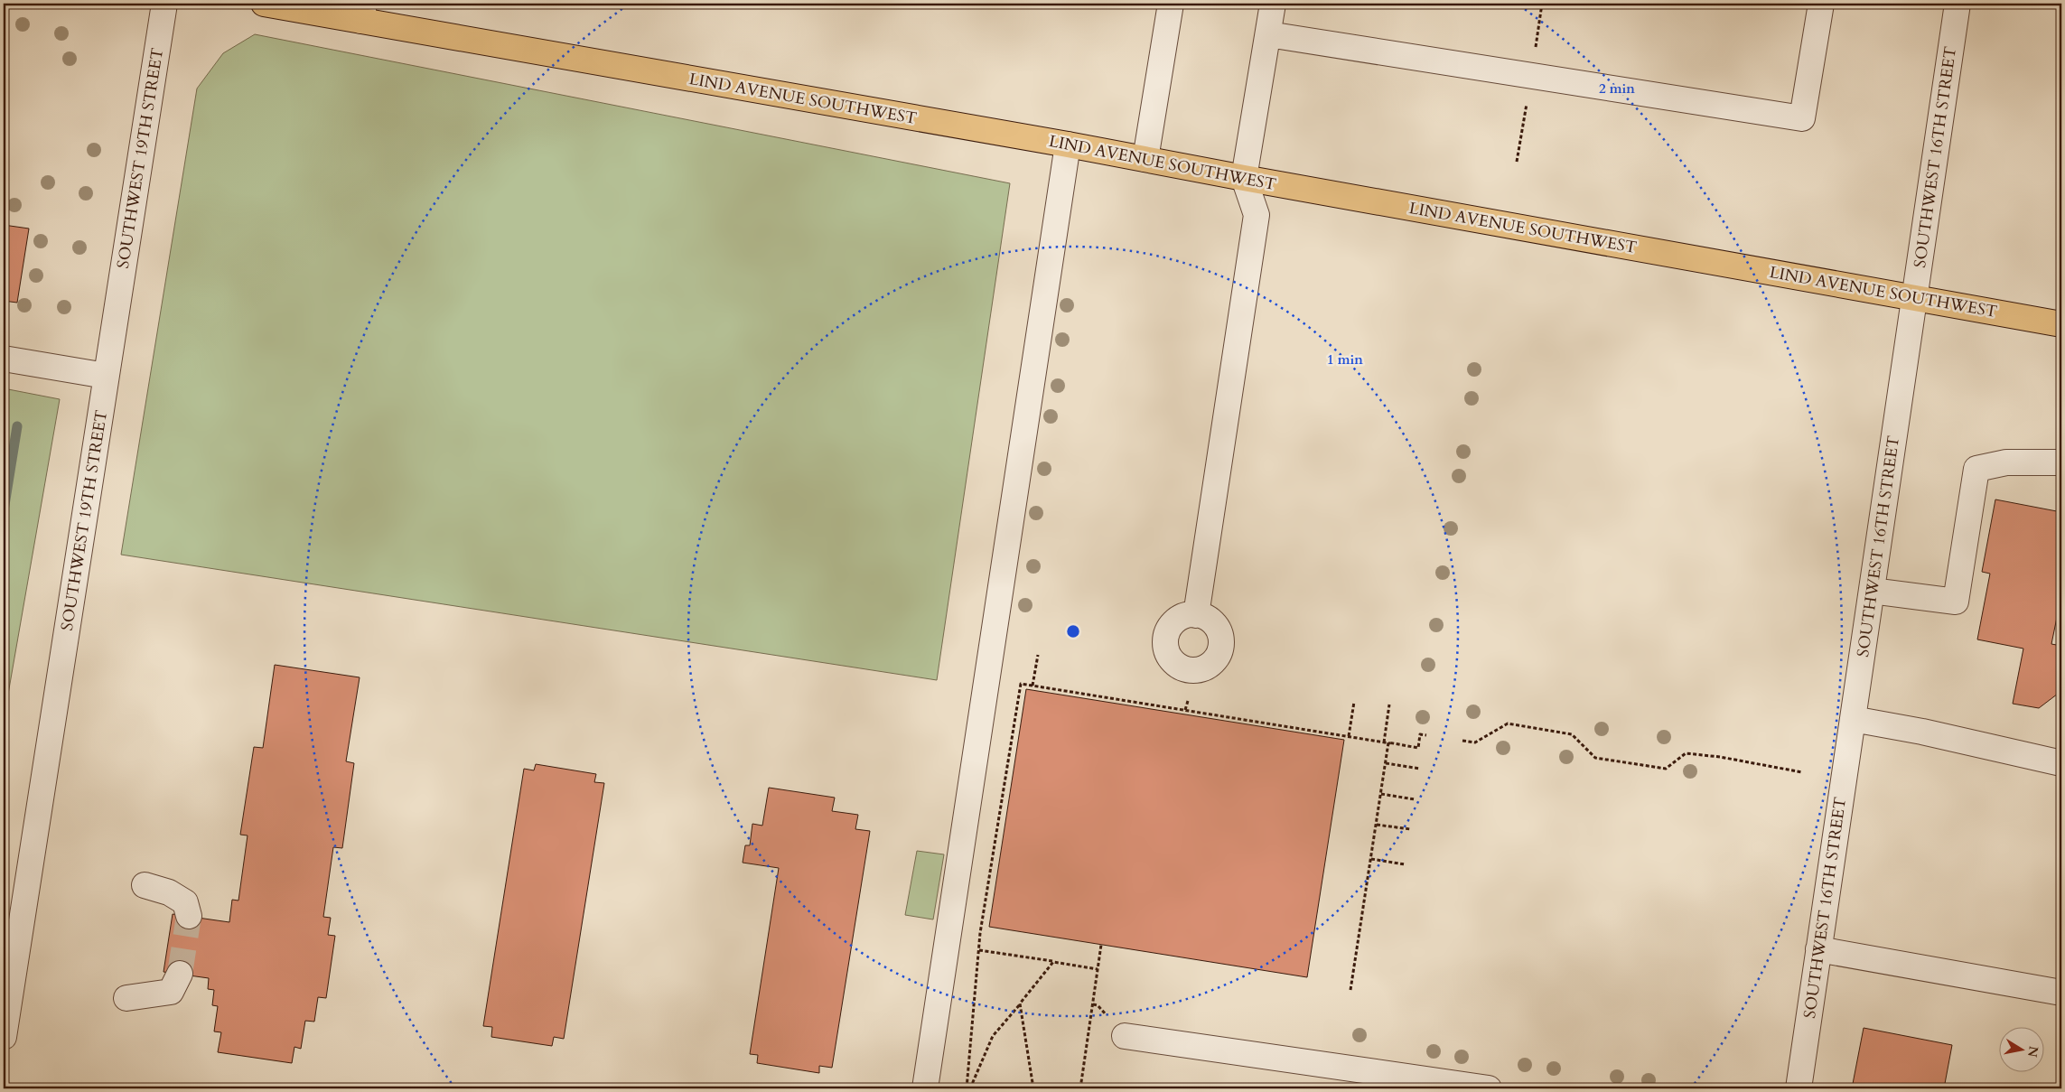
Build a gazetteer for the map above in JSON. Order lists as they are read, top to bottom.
{
  "streets": {
    "main road": ["LIND AVENUE SOUTHWEST"],
    "street": ["SOUTHWEST 16TH STREET", "SOUTHWEST 19TH STREET"]
  },
  "crossings": [
    ["LIND AVENUE SOUTHWEST", "SOUTHWEST 16TH STREET"]
  ],
  "north": "right",
  "rings": ["2 min", "1 min"]
}
